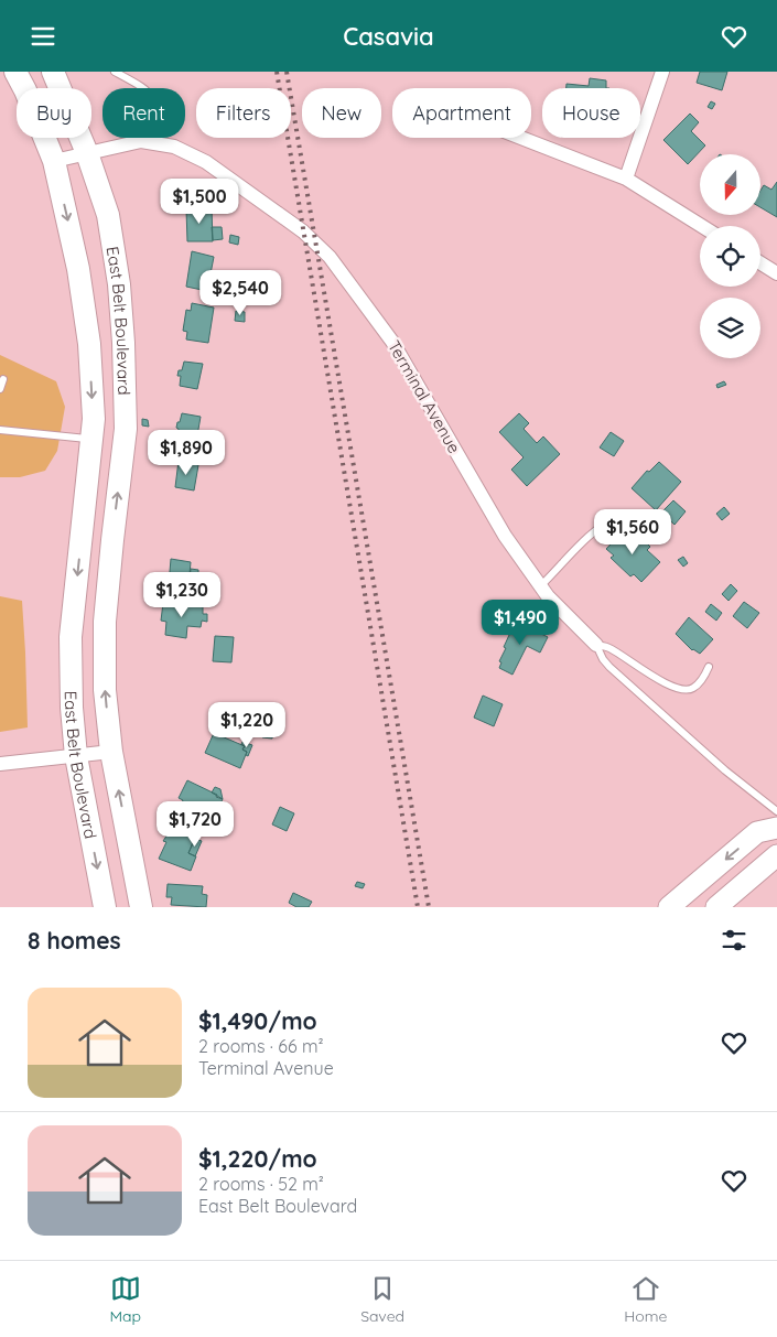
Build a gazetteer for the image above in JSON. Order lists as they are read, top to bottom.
{
  "streets": {
    "main road": ["East Belt Boulevard"],
    "street": ["Terminal Avenue"]
  },
  "crossings": [
    ["East Belt Boulevard", "Terminal Avenue"]
  ],
  "north": "bottom",
  "page": {
    "header": "Casavia",
    "chip": [
      "Buy",
      "Rent",
      "Filters",
      "New",
      "Apartment",
      "House"
    ],
    "price": [
      "$1,500",
      "$2,540",
      "$1,890",
      "$1,560",
      "$1,230",
      "$1,490",
      "$1,220",
      "$1,720"
    ],
    "heading": "8 homes",
    "list": [
      {
        "name": "$1,490/mo",
        "note": "2 rooms · 66 m² · Terminal Avenue"
      },
      {
        "name": "$1,220/mo",
        "note": "2 rooms · 52 m² · East Belt Boulevard"
      }
    ],
    "tabs": ["Map", "Saved", "Home"]
  }
}
